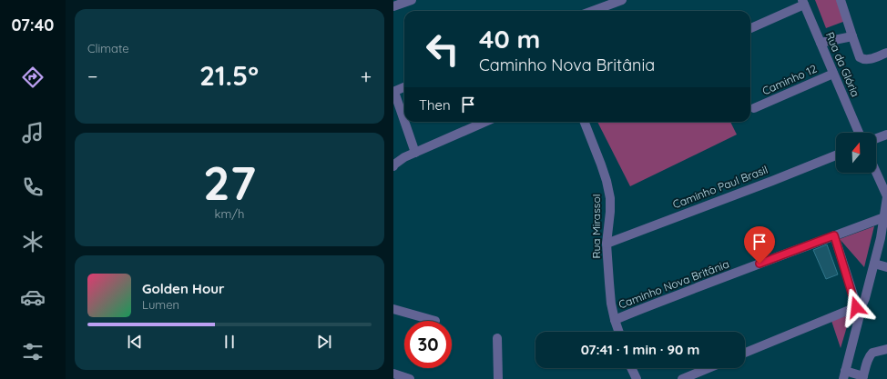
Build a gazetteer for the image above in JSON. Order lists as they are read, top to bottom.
{
  "streets": {
    "street": [
      "Rua da Glória",
      "Caminho 12",
      "Caminho Paul Brasil",
      "Rua Mirassol",
      "Caminho Nova Britânia"
    ]
  },
  "crossings": [
    ["Rua da Glória", "Caminho 12"],
    ["Caminho Paul Brasil", "Rua Mirassol"],
    ["Rua Mirassol", "Caminho Nova Britânia"]
  ],
  "north": "top",
  "page": {
    "tabs": "07:40",
    "tile": [
      "Climate",
      ["27", "km/h"]
    ],
    "turn": ["40 m", "Caminho Nova Britânia"],
    "heat": ["−", "21.5°", "+"],
    "then": "Then",
    "song": ["Golden Hour", "Lumen"],
    "limit": "30",
    "trip": "07:41 · 1 min · 90 m"
  }
}
